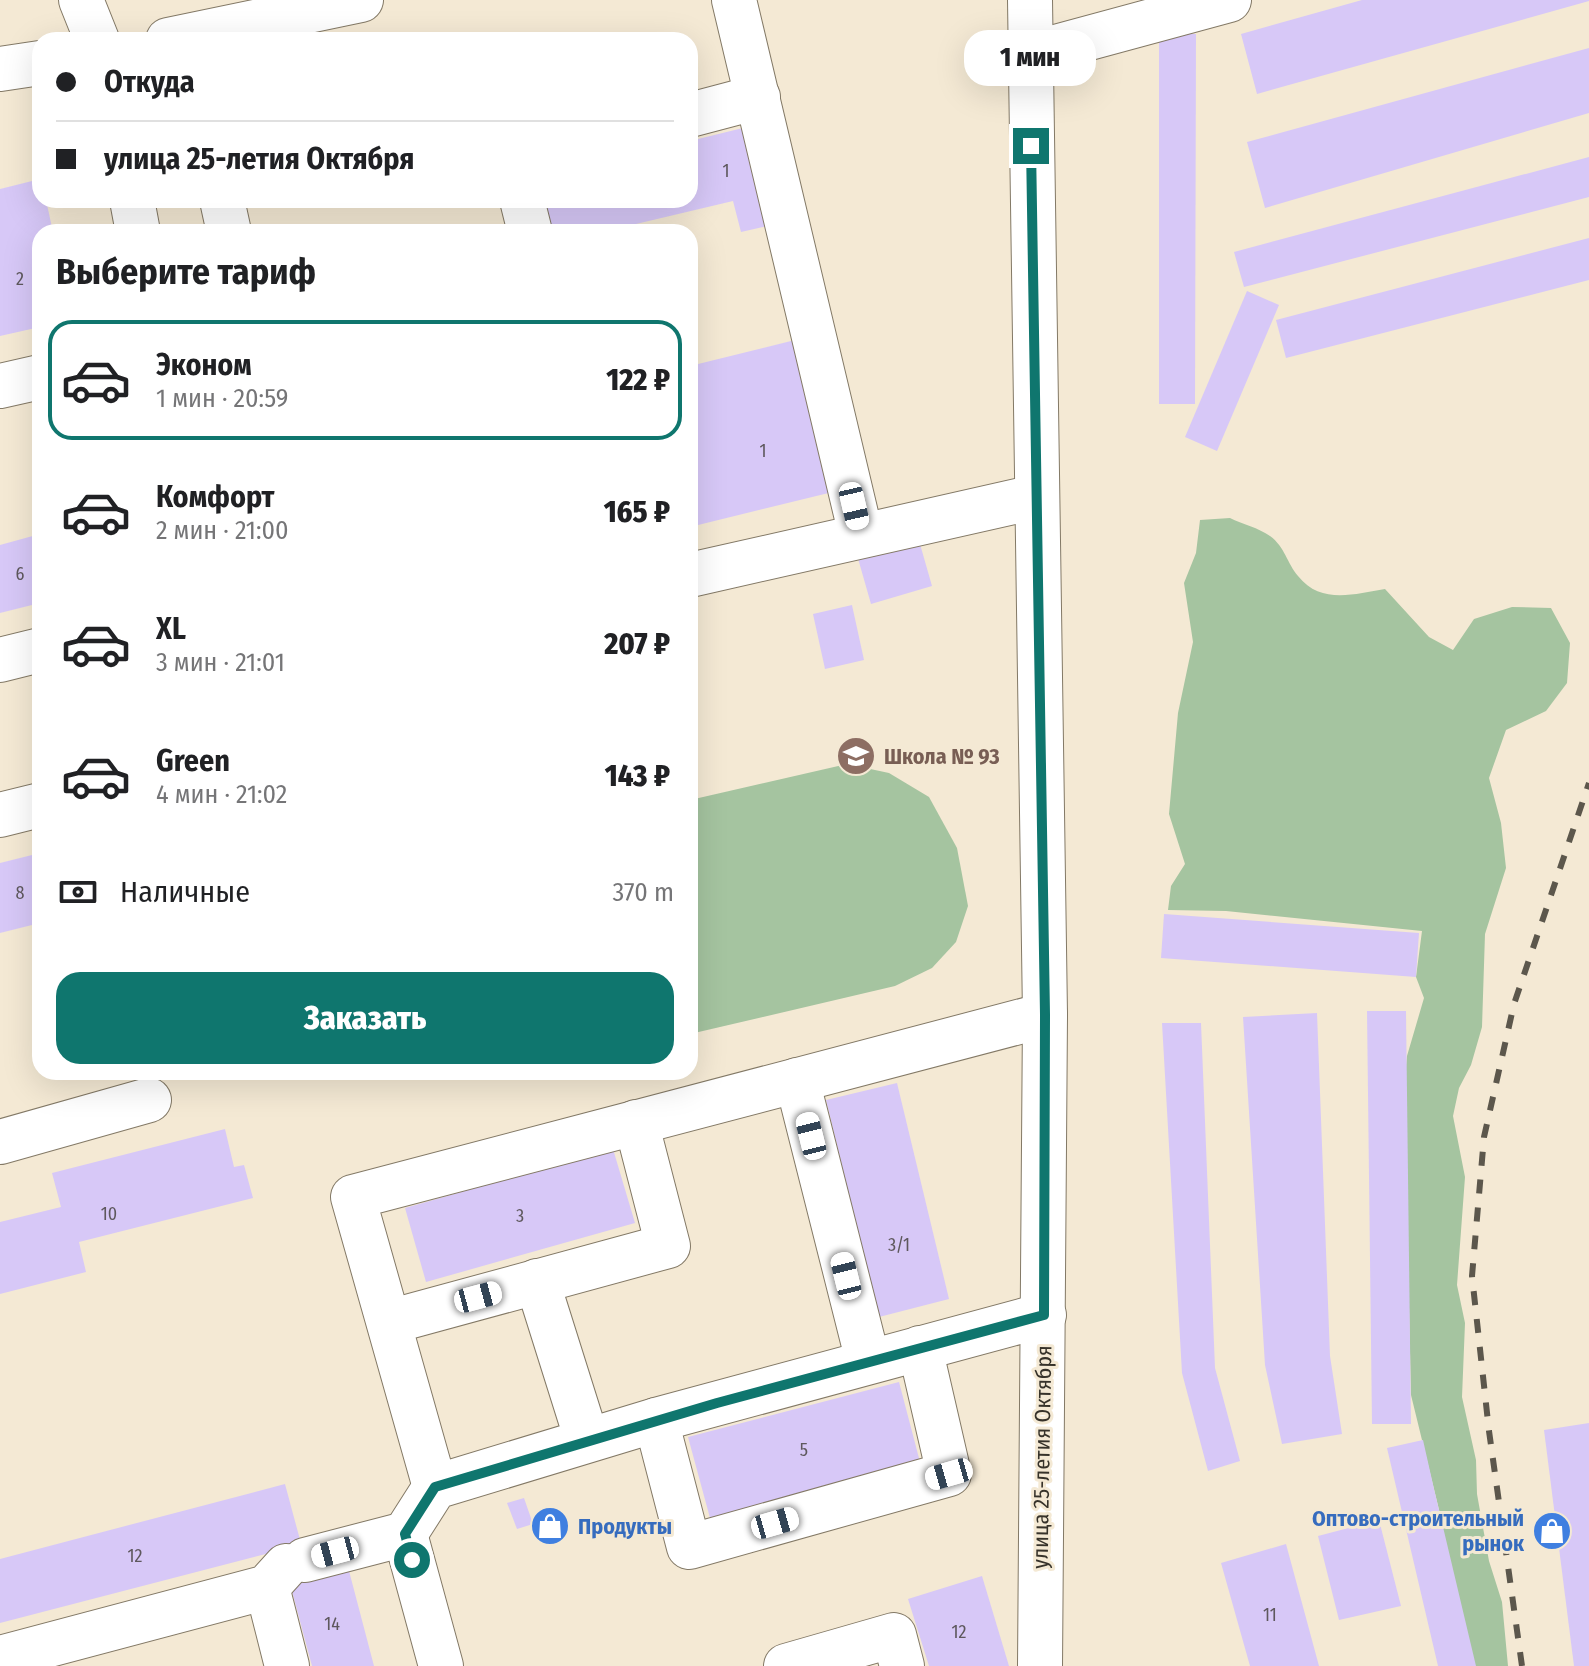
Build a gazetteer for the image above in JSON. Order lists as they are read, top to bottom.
{
  "streets": {
    "street": ["улица 25-летия Октября"]
  },
  "places": {
    "school or university": ["Школа № 93"],
    "shop": ["Продукты", "Оптово-строительный рынок"]
  },
  "house_numbers": [
    "1",
    "2",
    "1",
    "6",
    "8",
    "10",
    "3",
    "3/1",
    "5",
    "12",
    "11",
    "14",
    "12"
  ],
  "page": {
    "bubble": "1 мин",
    "banner": ["Откуда", "улица 25-летия Октября"],
    "heading": "Выберите тариф",
    "list": [
      {
        "name": "Эконом",
        "note": "1 мин · 20:59",
        "value": "122 ₽"
      },
      {
        "name": "Комфорт",
        "note": "2 мин · 21:00",
        "value": "165 ₽"
      },
      {
        "name": "XL",
        "note": "3 мин · 21:01",
        "value": "207 ₽"
      },
      {
        "name": "Green",
        "note": "4 мин · 21:02",
        "value": "143 ₽"
      }
    ],
    "pay": ["Наличные", "370 m"],
    "buttons": "Заказать"
  }
}
